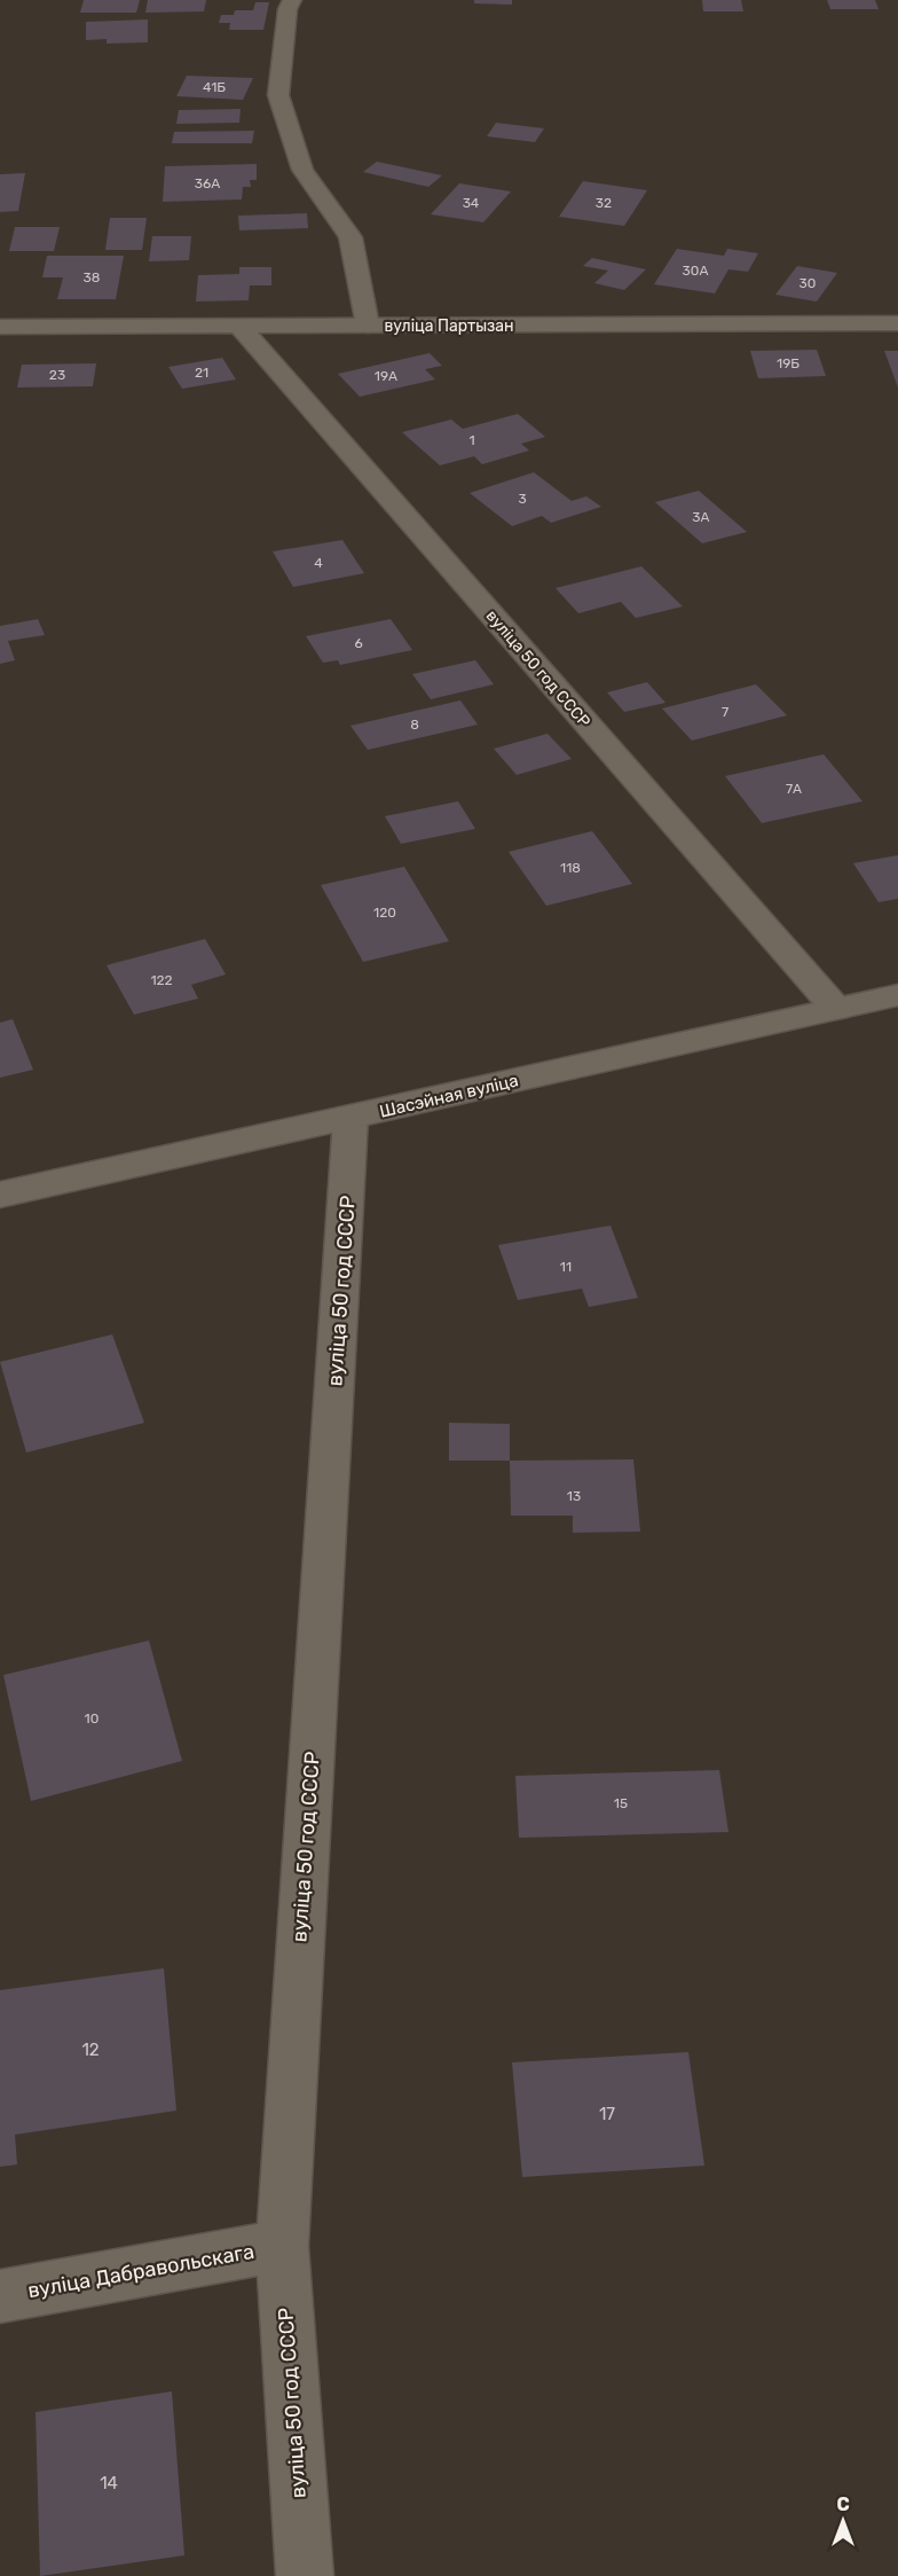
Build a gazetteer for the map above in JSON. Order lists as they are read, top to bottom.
{
  "streets": {
    "street": [
      "вуліца Партызан",
      "вуліца 50 год СССР",
      "Шасэйная вуліца",
      "вуліца Дабравольскага"
    ]
  },
  "crossings": [
    ["вуліца Партызан", "вуліца 50 год СССР"],
    ["вуліца 50 год СССР", "Шасэйная вуліца"],
    ["вуліца 50 год СССР", "вуліца Дабравольскага"]
  ],
  "house_numbers": [
    "41Б",
    "36А",
    "34",
    "32",
    "30А",
    "38",
    "30",
    "19Б",
    "21",
    "23",
    "19А",
    "1",
    "3",
    "3А",
    "4",
    "6",
    "7",
    "8",
    "7А",
    "118",
    "120",
    "122",
    "11",
    "13",
    "10",
    "15",
    "12",
    "17",
    "14"
  ],
  "north": "top"
}
